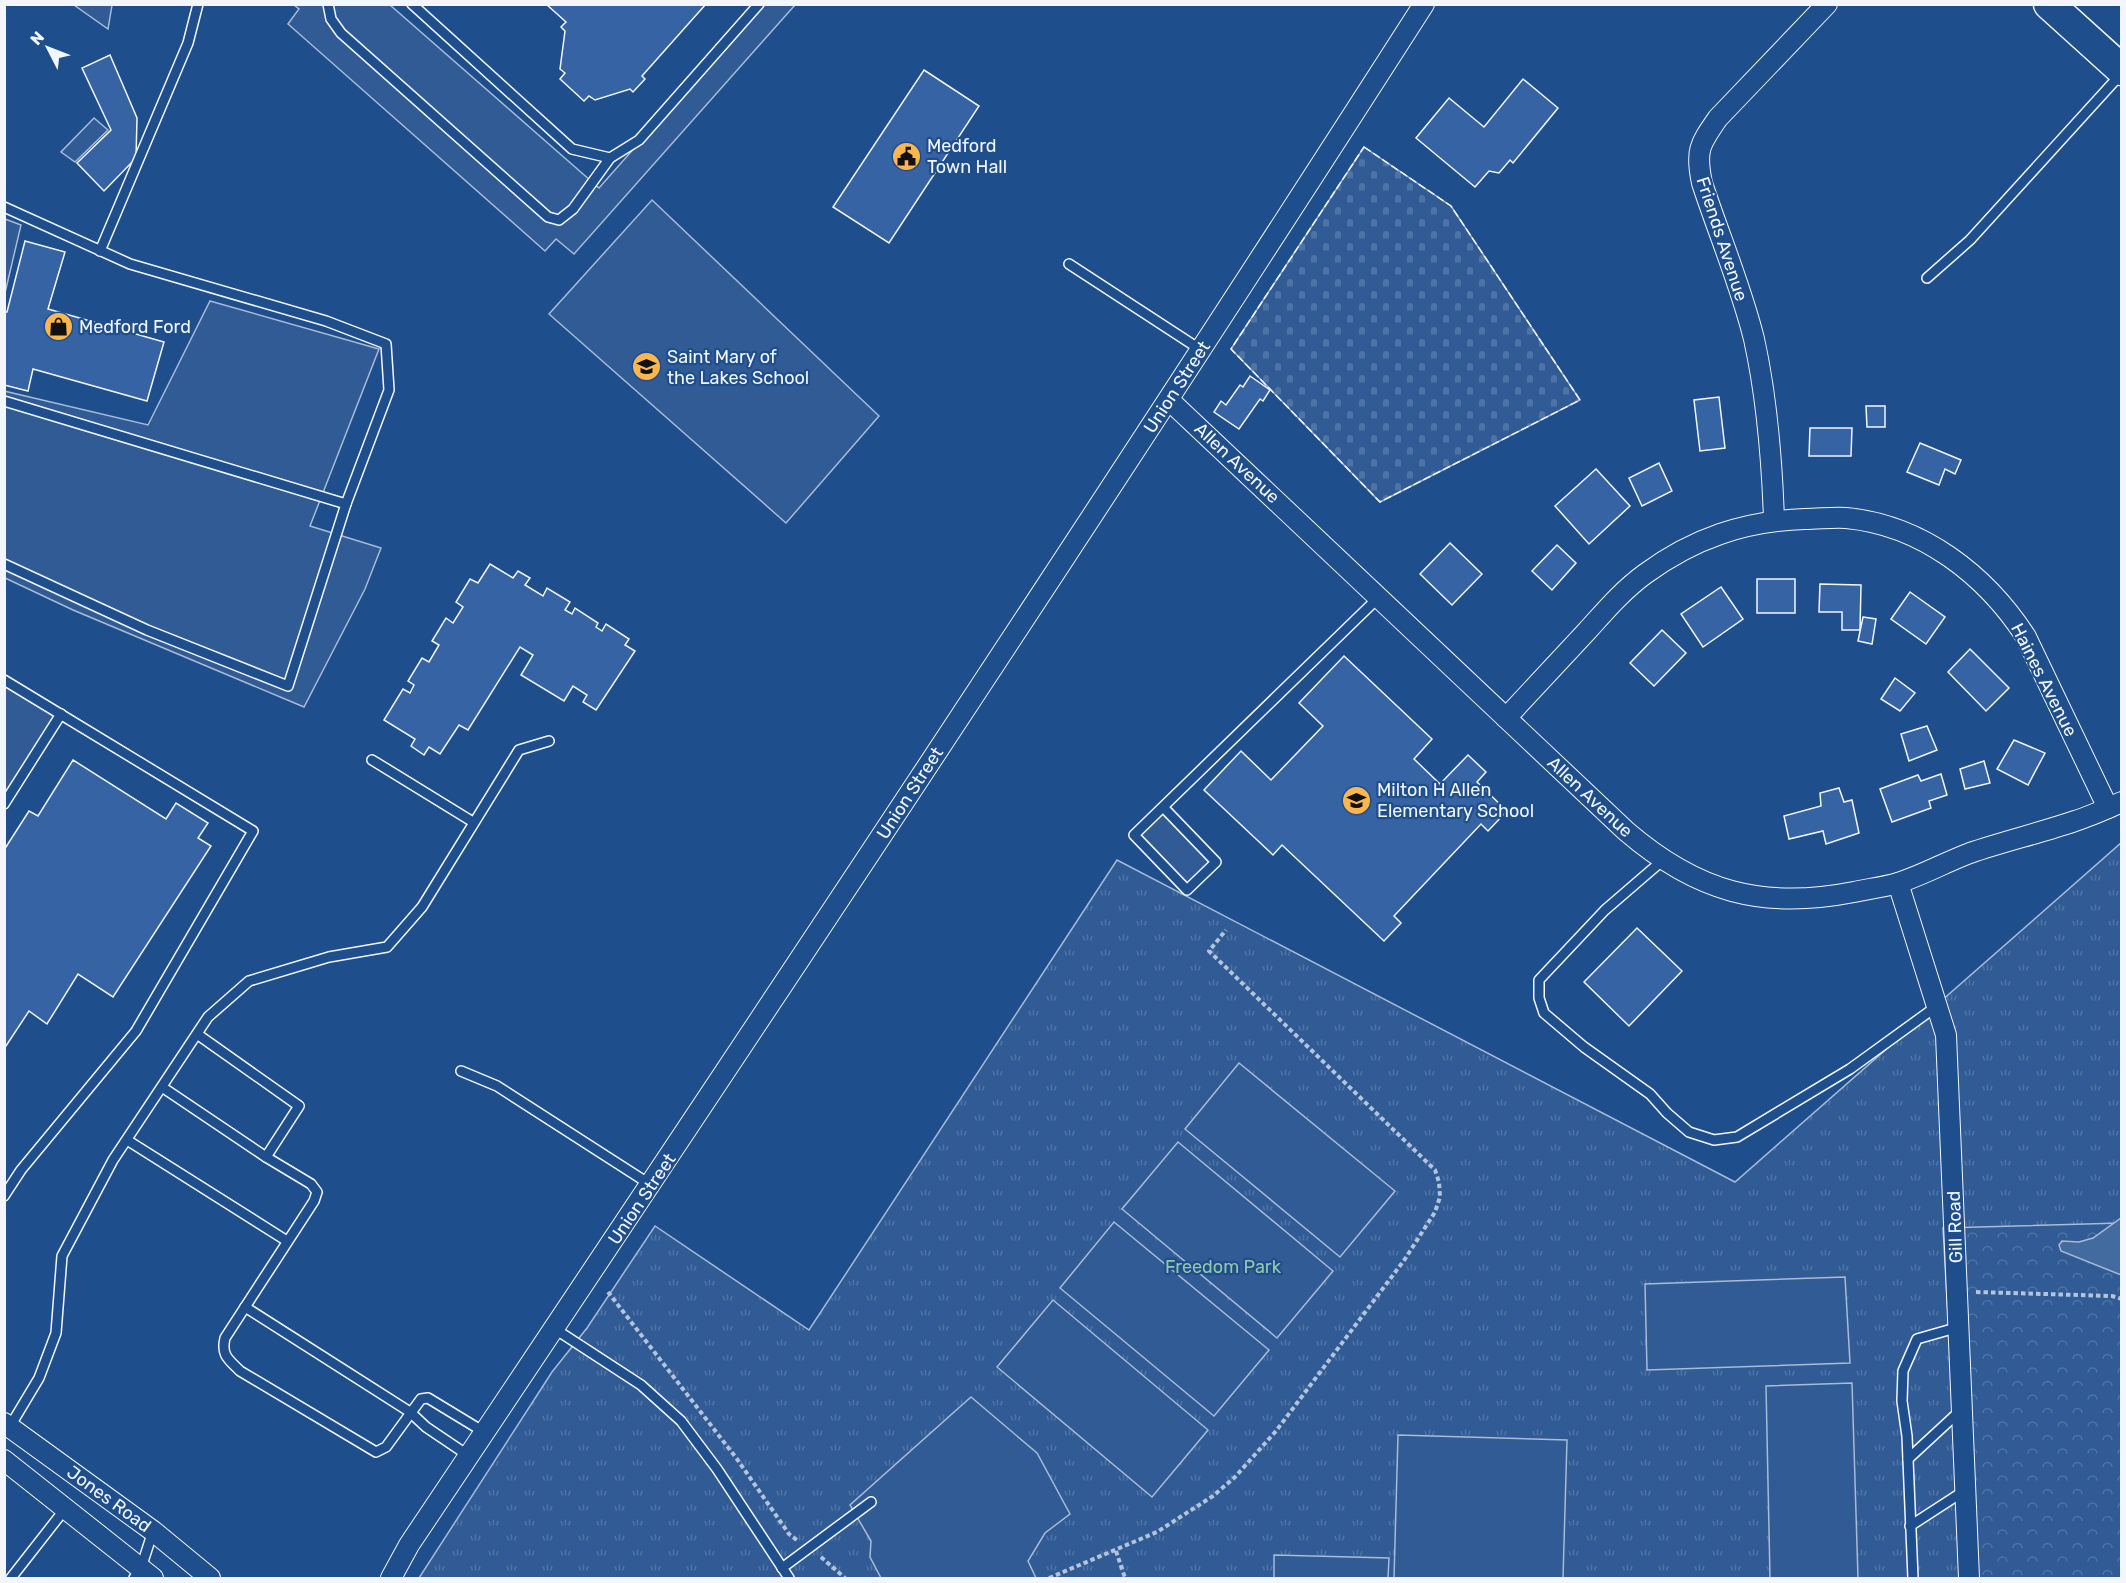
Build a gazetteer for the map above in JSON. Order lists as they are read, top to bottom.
{
  "streets": {
    "street": [
      "Friends Avenue",
      "Union Street",
      "Allen Avenue",
      "Haines Avenue",
      "Gill Road",
      "Jones Road"
    ]
  },
  "crossings": [
    ["Friends Avenue", "Haines Avenue"],
    ["Union Street", "Allen Avenue"],
    ["Allen Avenue", "Haines Avenue"],
    ["Allen Avenue", "Gill Road"]
  ],
  "parks": ["Freedom Park"],
  "places": {
    "public building": ["Medford Town Hall"],
    "shop": ["Medford Ford"],
    "school or university": ["Saint Mary of the Lakes School", "Milton H Allen Elementary School"]
  },
  "north": "top left"
}
